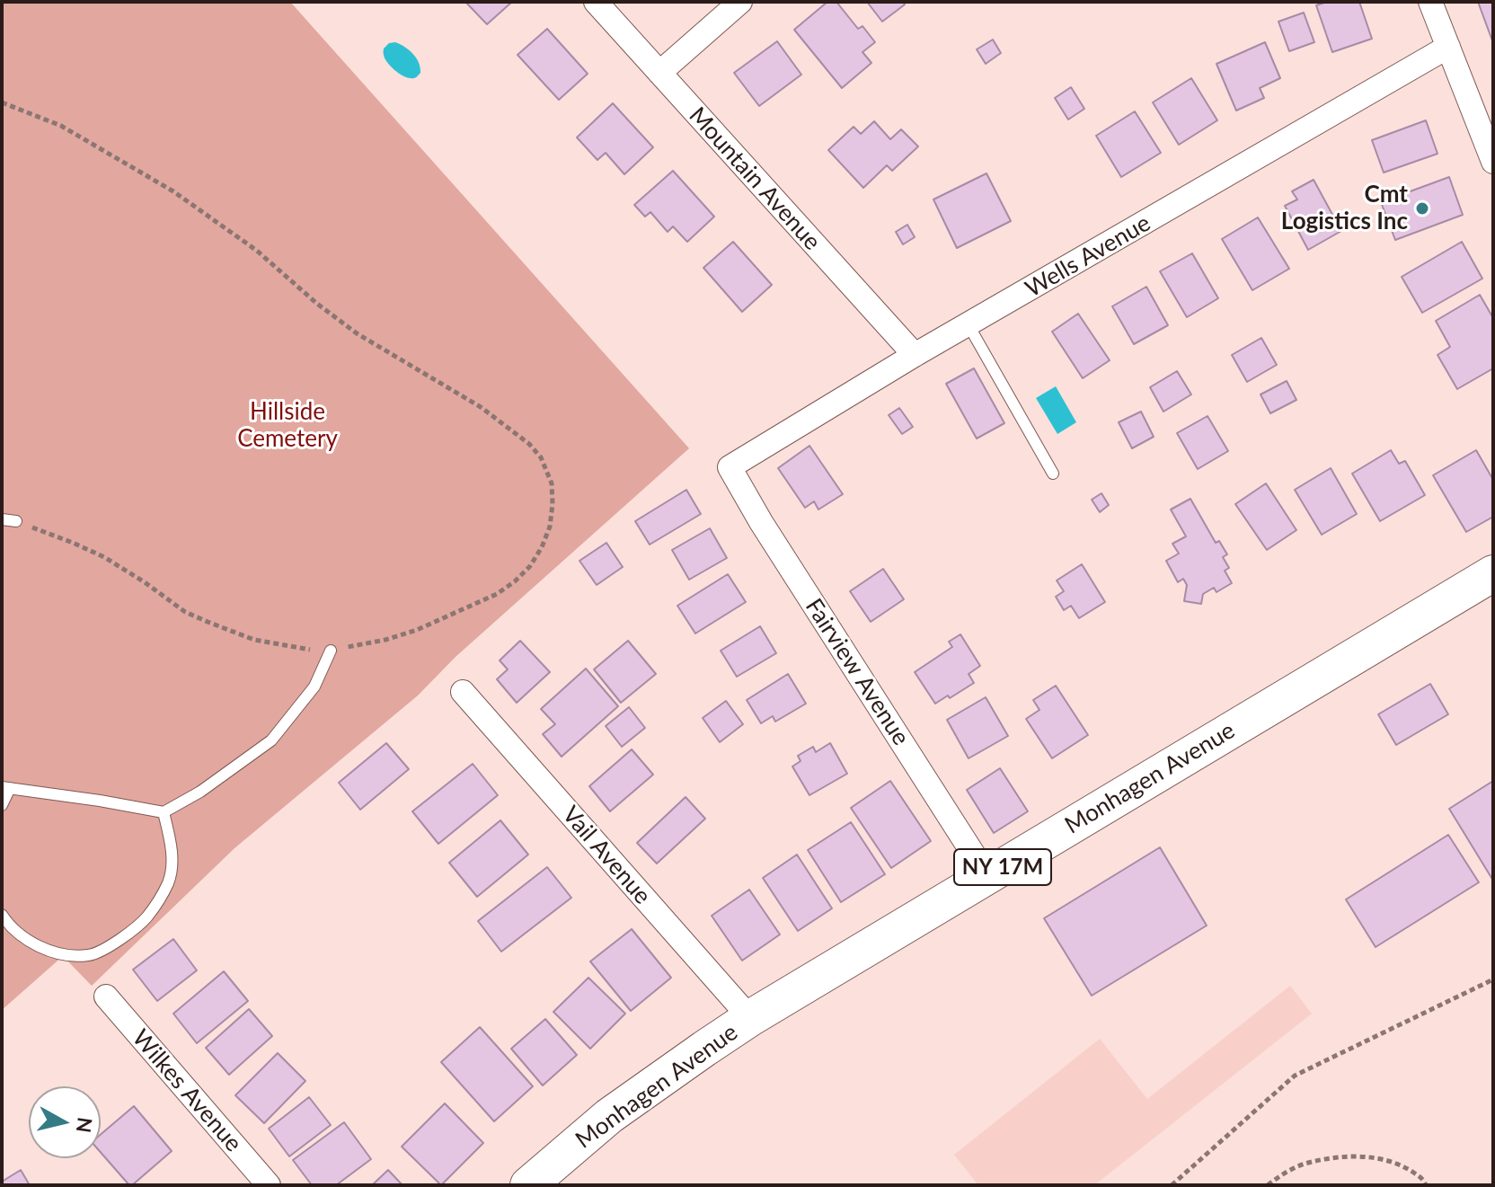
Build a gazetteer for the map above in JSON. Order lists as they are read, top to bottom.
{
  "streets": {
    "main road": ["Monhagen Avenue", "NY 17M"],
    "street": [
      "Mountain Avenue",
      "Wells Avenue",
      "Fairview Avenue",
      "Vail Avenue",
      "Wilkes Avenue"
    ]
  },
  "crossings": [
    ["Mountain Avenue", "Wells Avenue"],
    ["Wells Avenue", "Fairview Avenue"],
    ["Fairview Avenue", "Monhagen Avenue"],
    ["Monhagen Avenue", "Vail Avenue"]
  ],
  "parks": ["Hillside Cemetery"],
  "places": ["Cmt Logistics Inc"],
  "north": "right"
}
